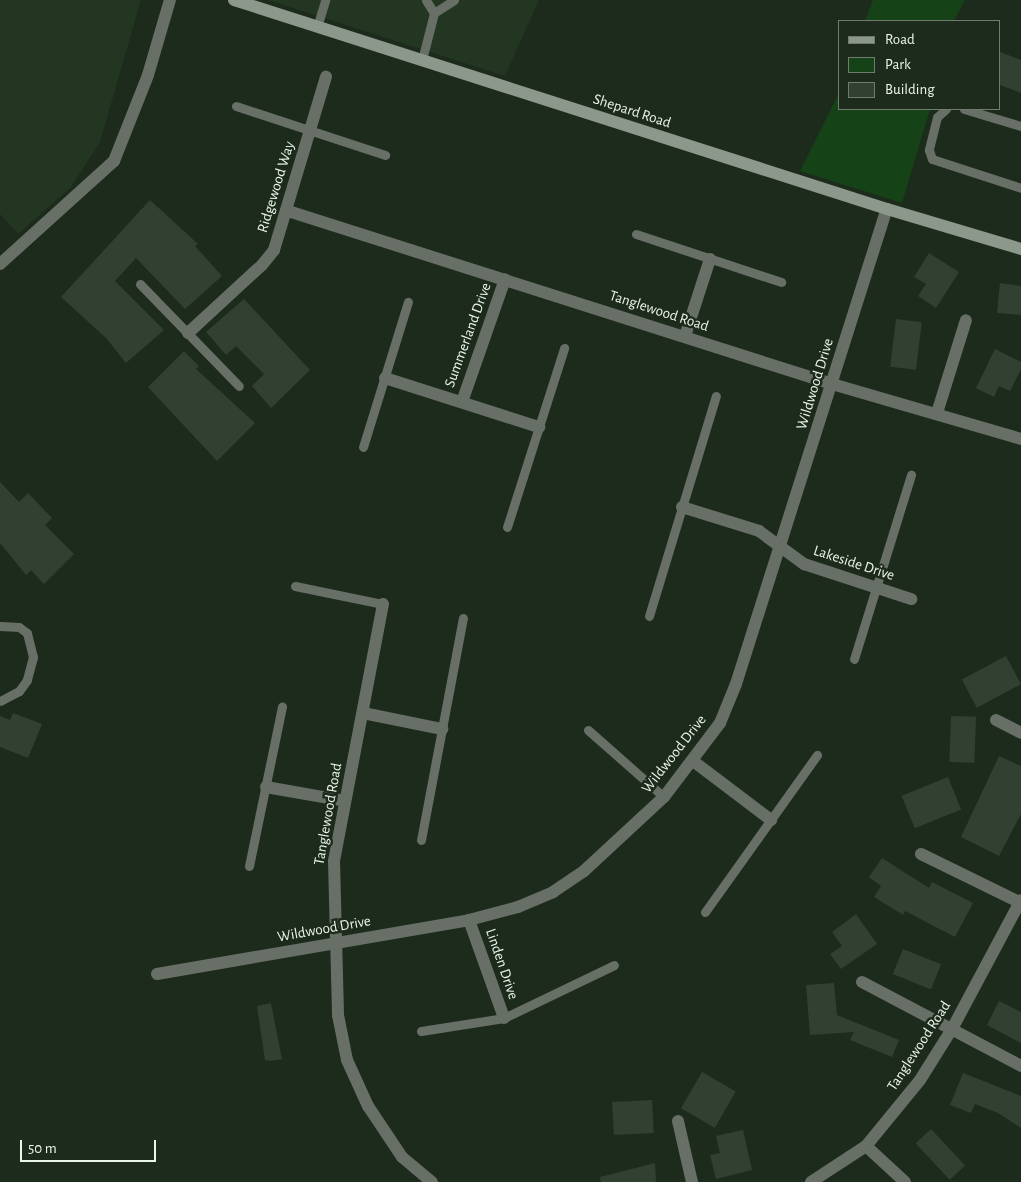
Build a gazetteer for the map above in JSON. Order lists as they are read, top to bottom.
{
  "streets": {
    "street": [
      "Shepard Road",
      "Ridgewood Way",
      "Tanglewood Road",
      "Summerland Drive",
      "Wildwood Drive",
      "Lakeside Drive",
      "Linden Drive"
    ]
  },
  "crossings": [
    ["Shepard Road", "Wildwood Drive"],
    ["Ridgewood Way", "Tanglewood Road"],
    ["Tanglewood Road", "Summerland Drive"],
    ["Tanglewood Road", "Wildwood Drive"],
    ["Wildwood Drive", "Lakeside Drive"],
    ["Wildwood Drive", "Linden Drive"]
  ],
  "legend": ["Road", "Park", "Building"],
  "scale_bar": "50 m"
}
